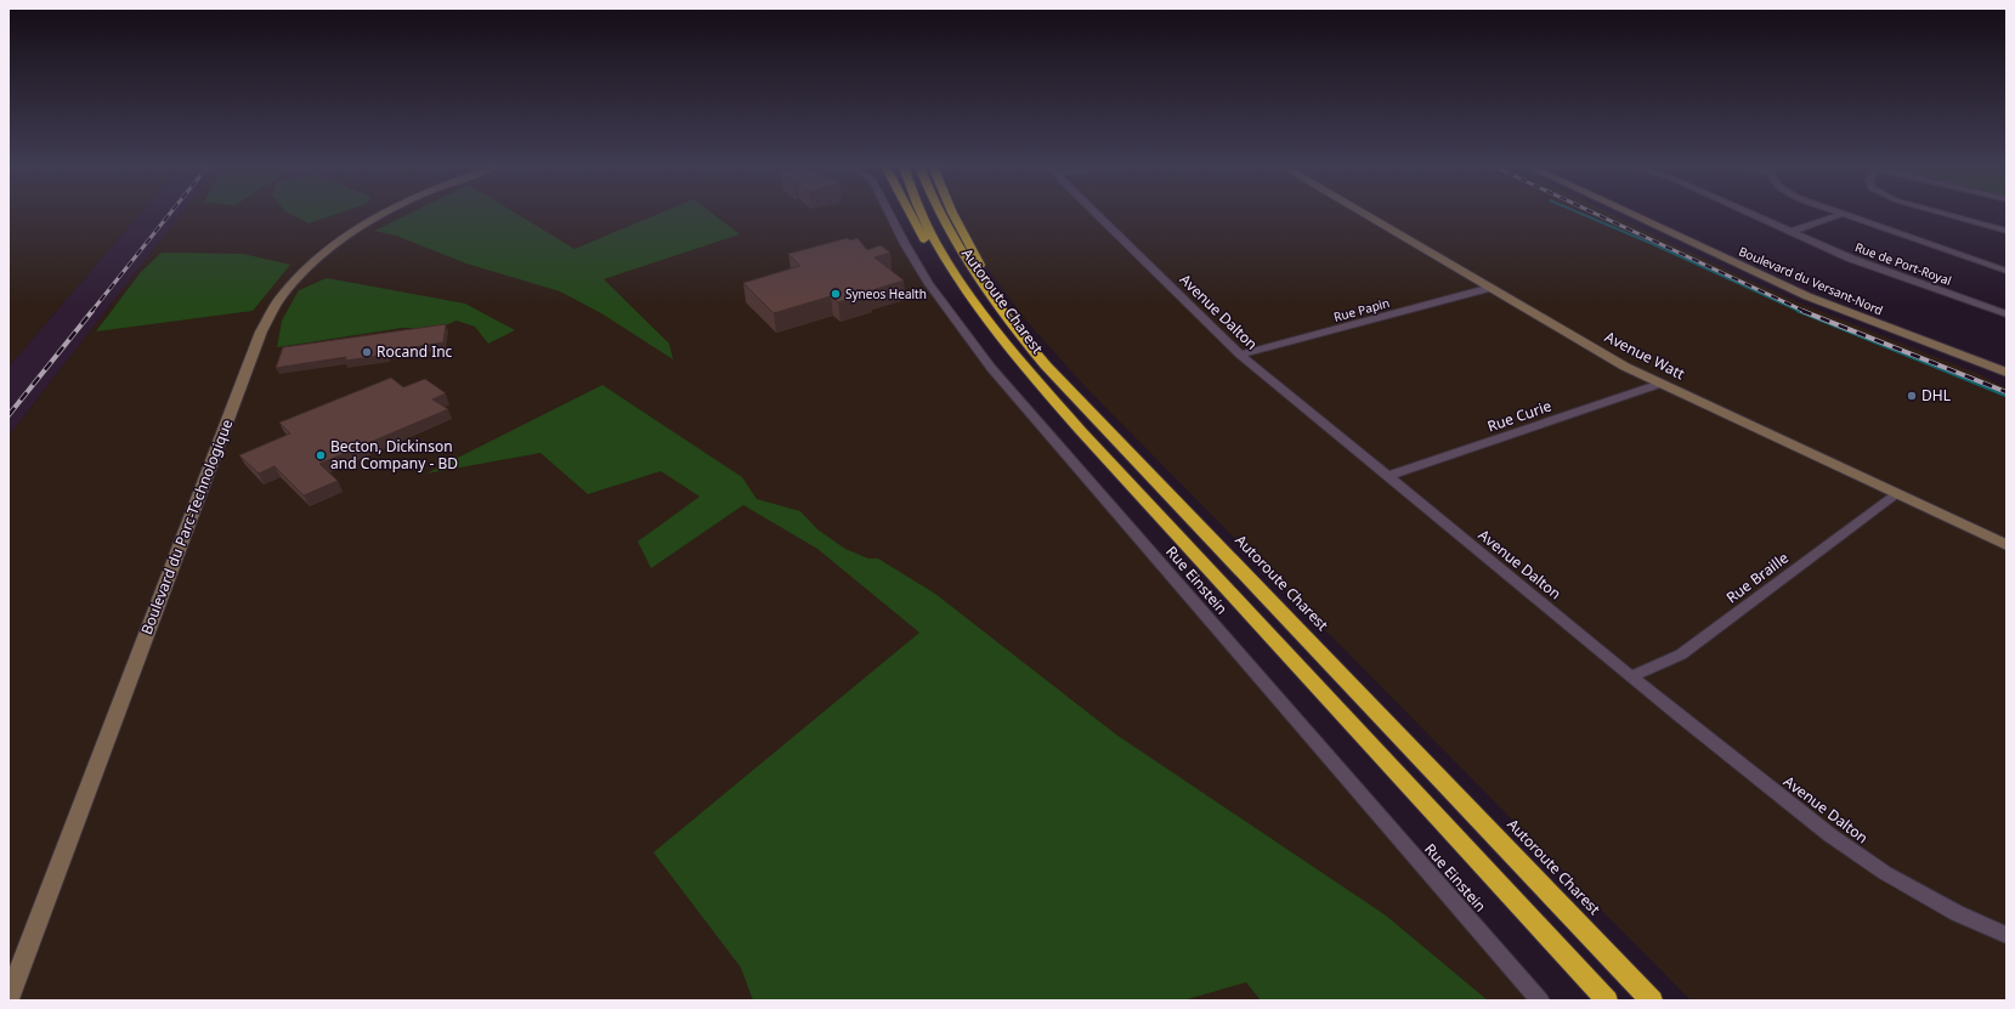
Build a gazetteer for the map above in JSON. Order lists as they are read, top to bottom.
{
  "streets": {
    "highway": ["Autoroute Charest"],
    "street": [
      "Rue de Port-Royal",
      "Boulevard du Versant-Nord",
      "Rue Papin",
      "Avenue Dalton",
      "Avenue Watt",
      "Rue Curie",
      "Boulevard du Parc-Technologique",
      "Rue Braille",
      "Rue Einstein"
    ]
  },
  "crossings": [
    ["Rue Papin", "Avenue Dalton"],
    ["Rue Papin", "Avenue Watt"],
    ["Avenue Dalton", "Rue Curie"],
    ["Avenue Dalton", "Rue Braille"],
    ["Avenue Watt", "Rue Curie"],
    ["Avenue Watt", "Rue Braille"]
  ],
  "places": [
    "Syneos Health",
    "Rocand Inc",
    "DHL",
    "Becton, Dickinson and Company - BD"
  ]
}
